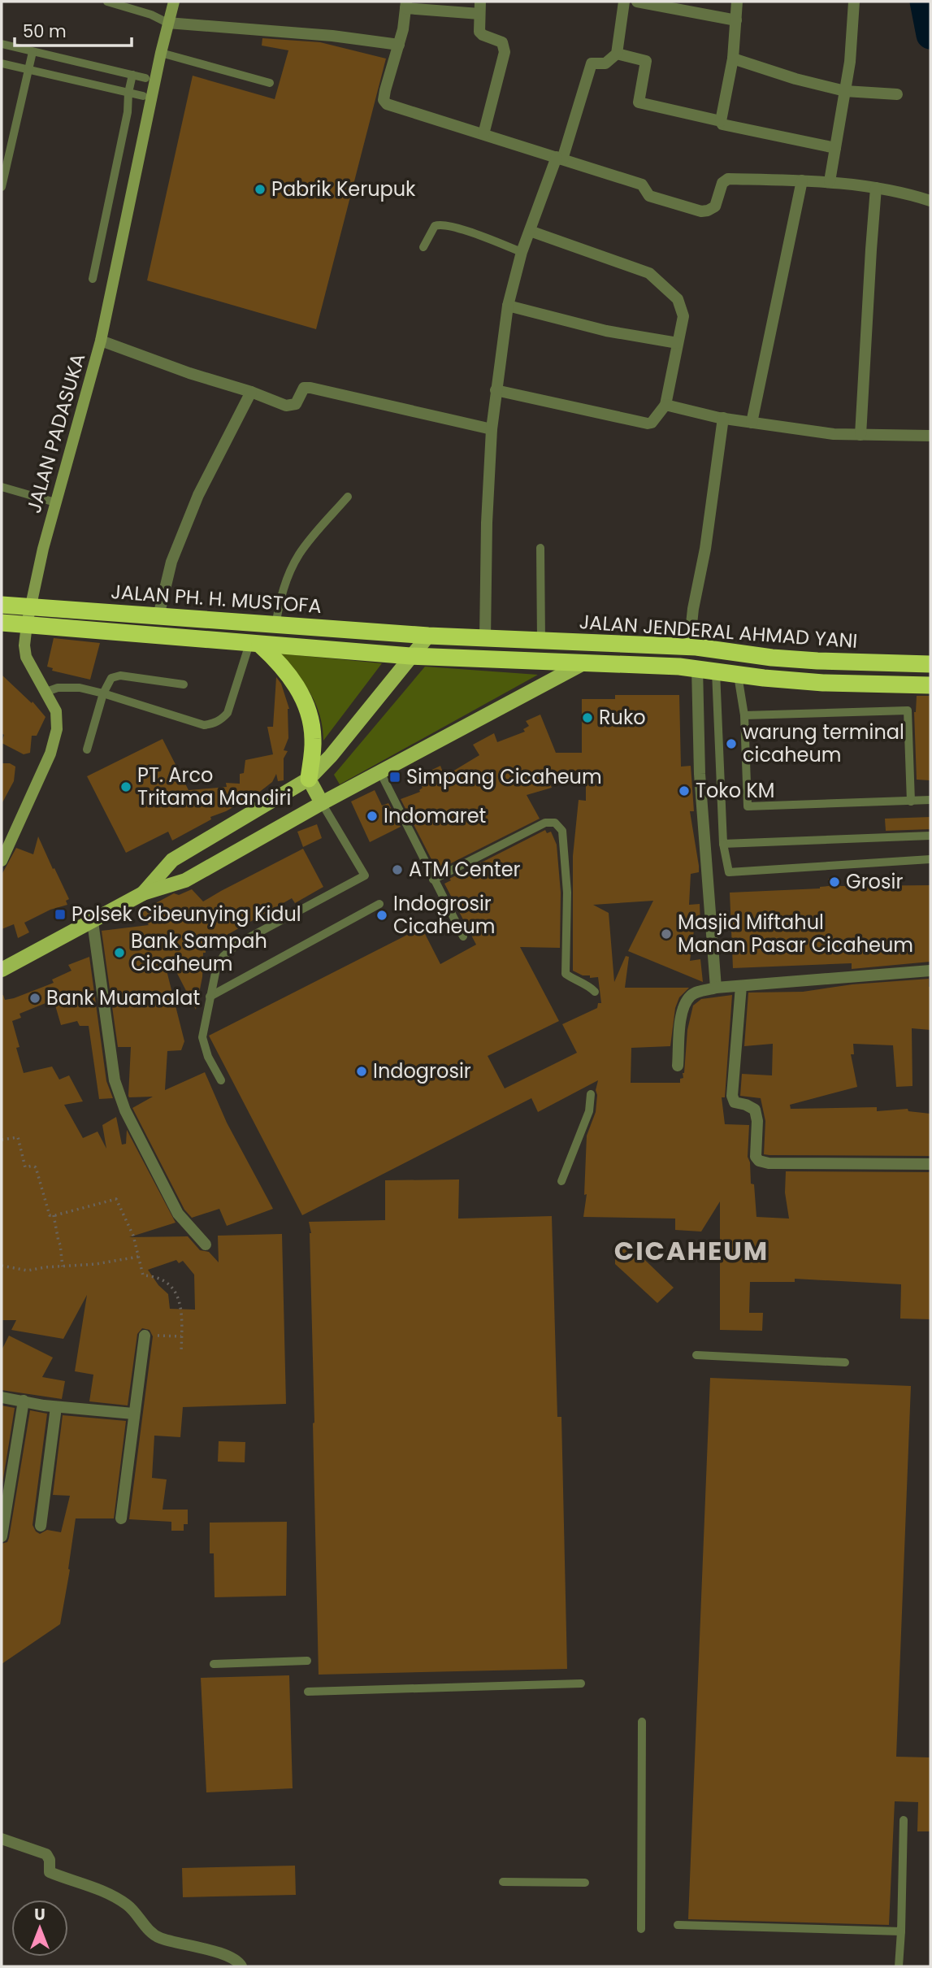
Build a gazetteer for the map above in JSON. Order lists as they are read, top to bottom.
{
  "streets": {
    "highway": ["JALAN PH. H. MUSTOFA", "JALAN JENDERAL AHMAD YANI"],
    "street": ["JALAN PADASUKA"]
  },
  "crossings": [
    ["JALAN PADASUKA", "JALAN PH. H. MUSTOFA"],
    ["JALAN PH. H. MUSTOFA", "JALAN JENDERAL AHMAD YANI"]
  ],
  "districts": ["CICAHEUM"],
  "places": {
    "other": [
      "Pabrik Kerupuk",
      "Ruko",
      "warung terminal cicaheum",
      "PT. Arco Tritama Mandiri",
      "Toko KM",
      "Indomaret",
      "ATM Center",
      "Grosir",
      "Indogrosir Cicaheum",
      "Masjid Miftahul Manan Pasar Cicaheum",
      "Bank Sampah Cicaheum",
      "Bank Muamalat",
      "Indogrosir"
    ],
    "transit": ["Simpang Cicaheum", "Polsek Cibeunying Kidul"]
  },
  "scale_bar": "50 m",
  "north": "top"
}
